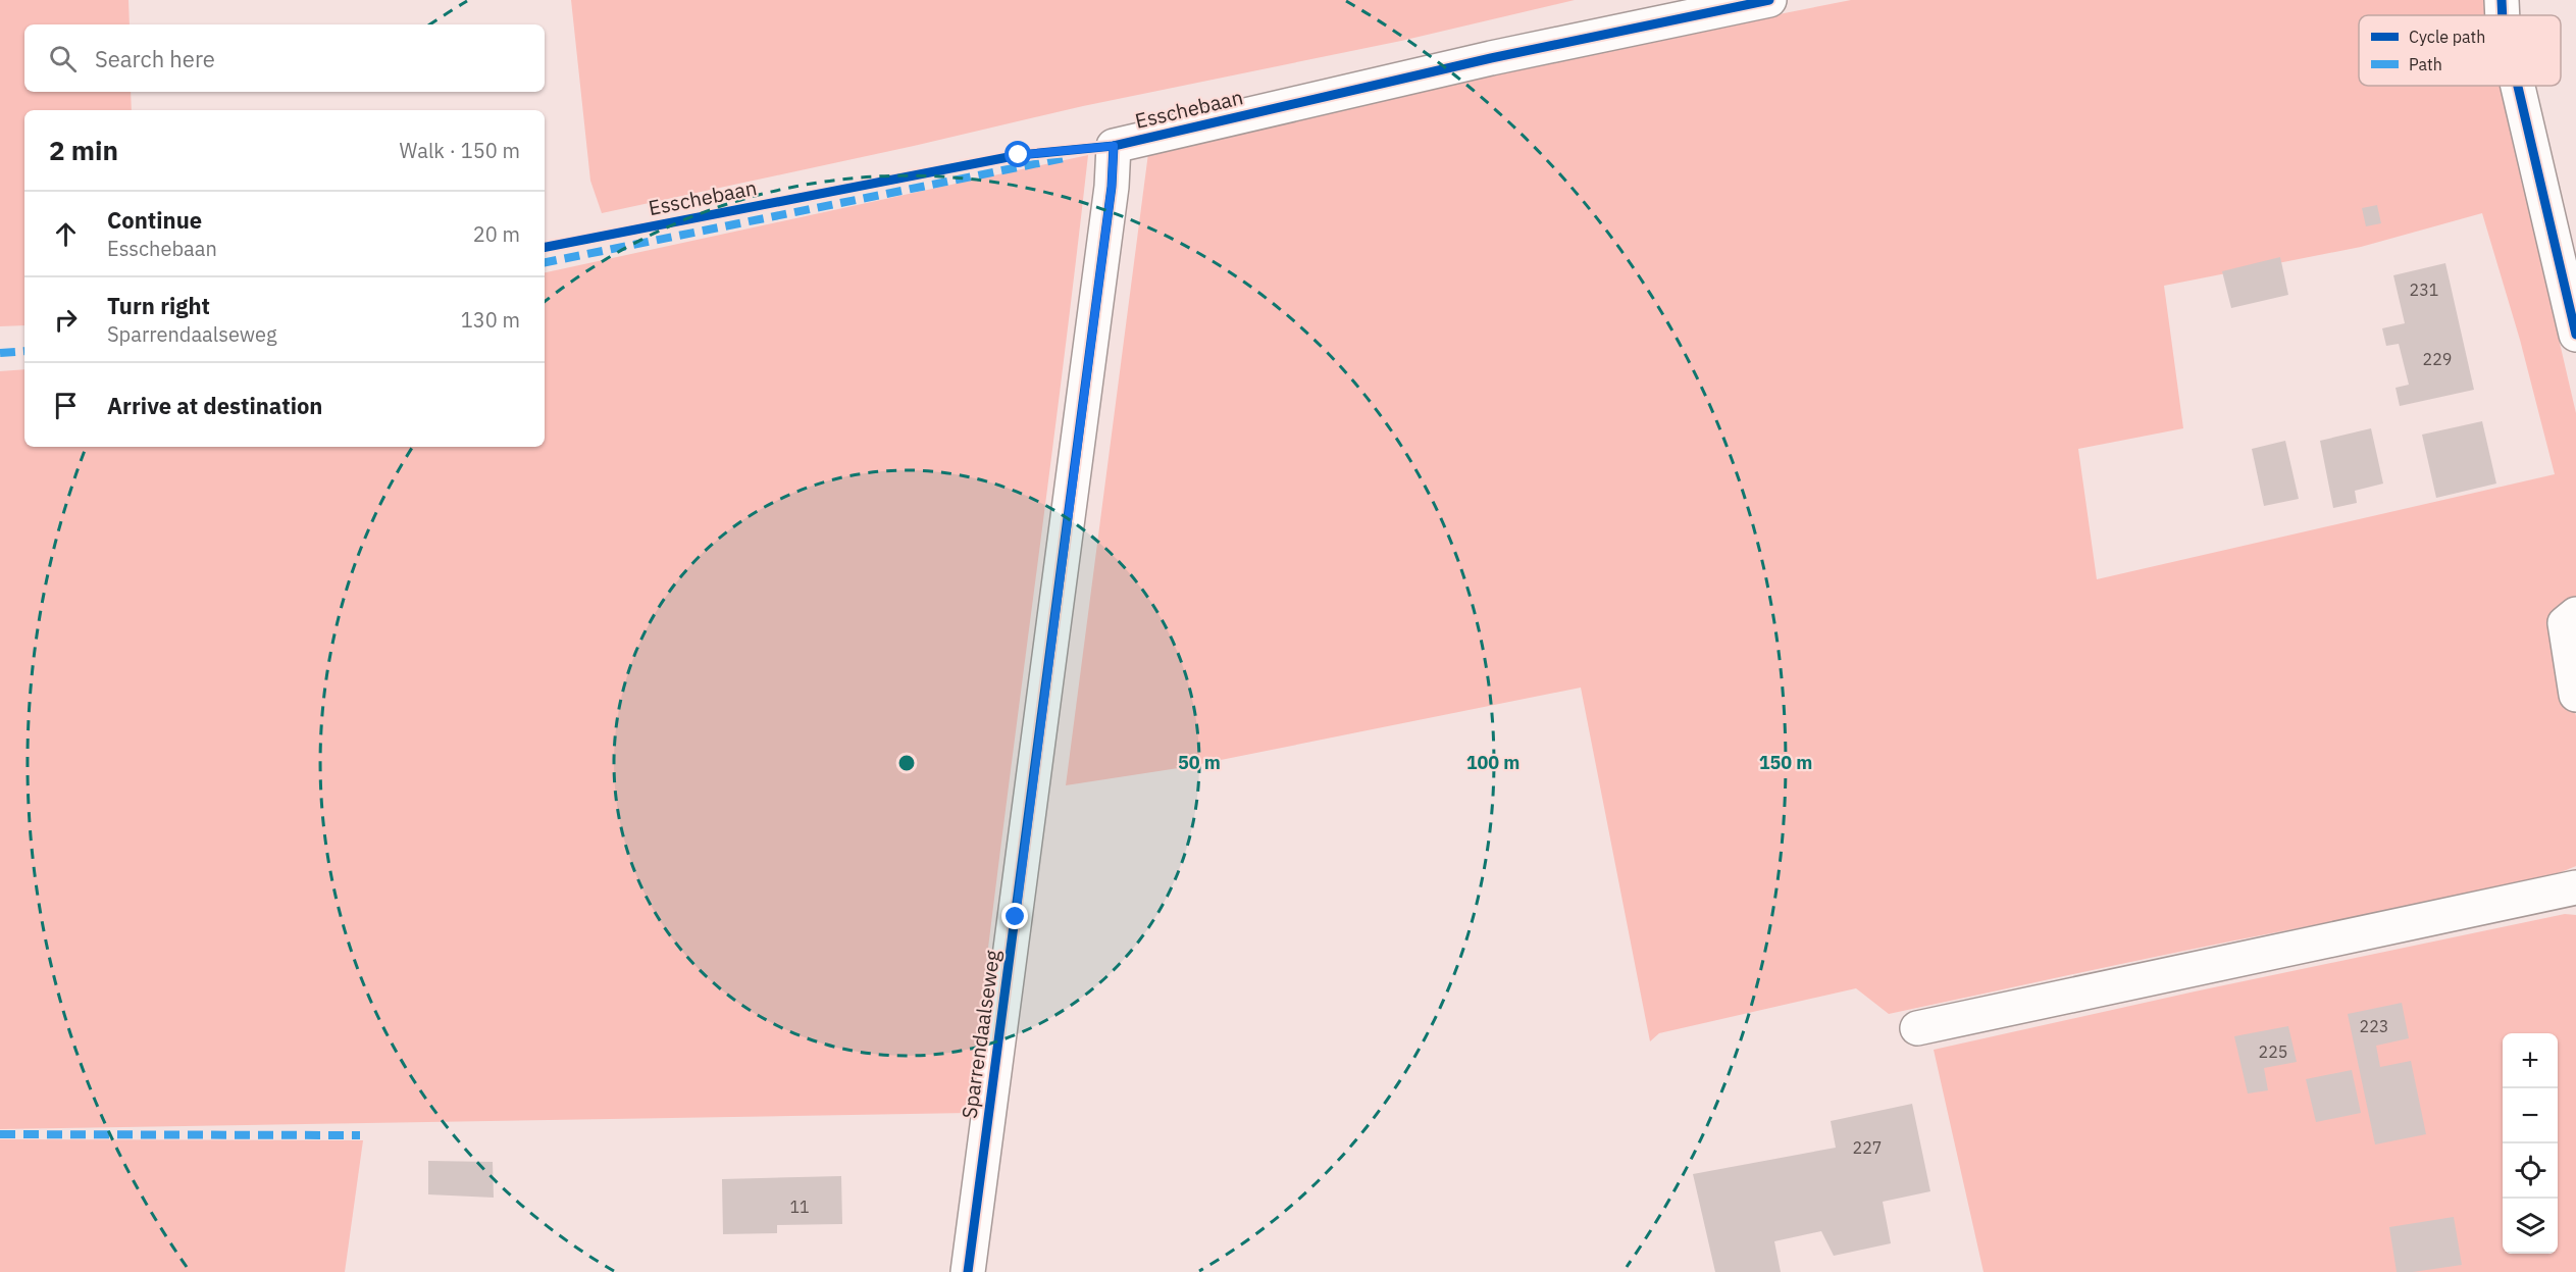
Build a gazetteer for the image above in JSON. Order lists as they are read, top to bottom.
{
  "streets": {
    "street": ["Esschebaan", "Sparrendaalseweg"]
  },
  "crossings": [
    ["Esschebaan", "Sparrendaalseweg"]
  ],
  "house_numbers": [
    "231",
    "229",
    "223",
    "225",
    "227",
    "11"
  ],
  "legend": ["Cycle path", "Path"],
  "page": {
    "search": "Search here",
    "heading": ["2 min", "Walk · 150 m"],
    "list": [
      ["Continue", "Esschebaan", "20 m"],
      ["Turn right", "Sparrendaalseweg", "130 m"],
      "Arrive at destination"
    ],
    "map_buttons": ["+", "−"]
  },
  "rings": ["50 m", "100 m", "150 m"]
}
